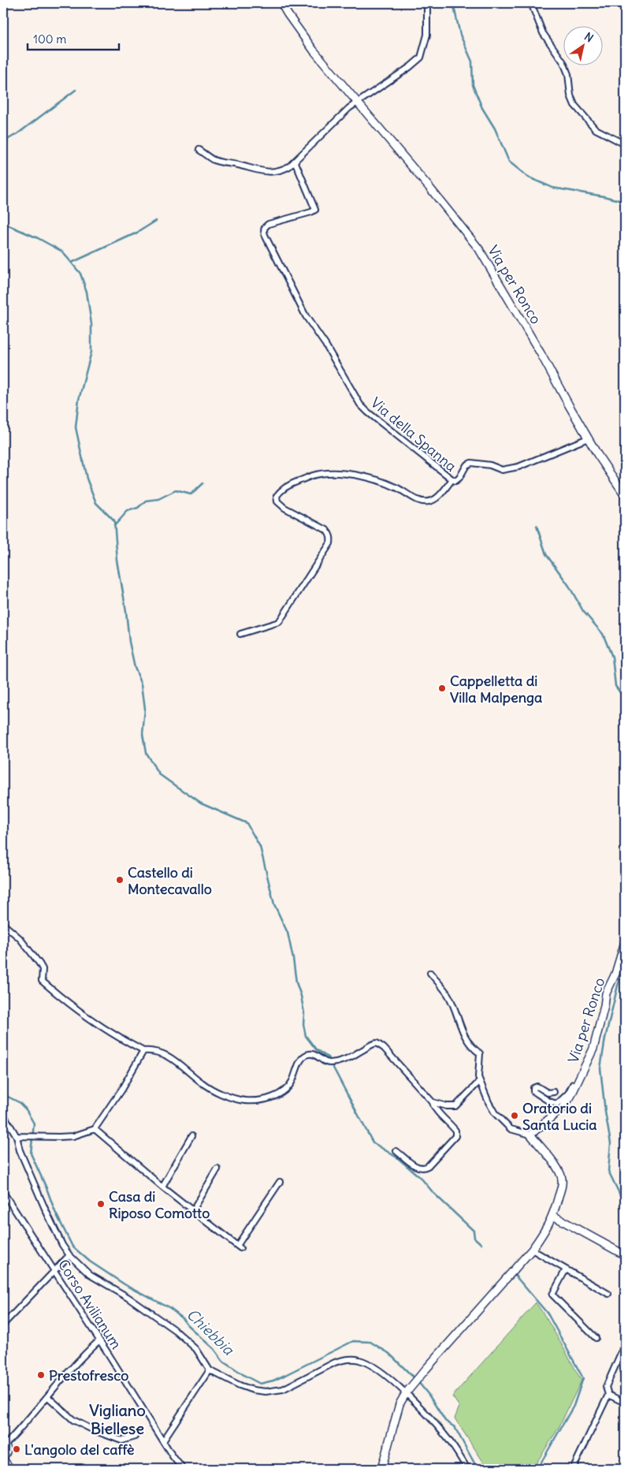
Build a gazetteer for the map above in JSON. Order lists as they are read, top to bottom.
{
  "streets": {
    "street": ["Via per Ronco", "Via della Spanna", "Corso Avilianum"]
  },
  "districts": ["Vigliano Biellese"],
  "water": ["Chiebbia"],
  "places": [
    "Cappelletta di Villa Malpenga",
    "Castello di Montecavallo",
    "Oratorio di Santa Lucia",
    "Casa di Riposo Comotto",
    "Prestofresco",
    "L'angolo del caffè"
  ],
  "scale_bar": "100 m",
  "north": "top right"
}
